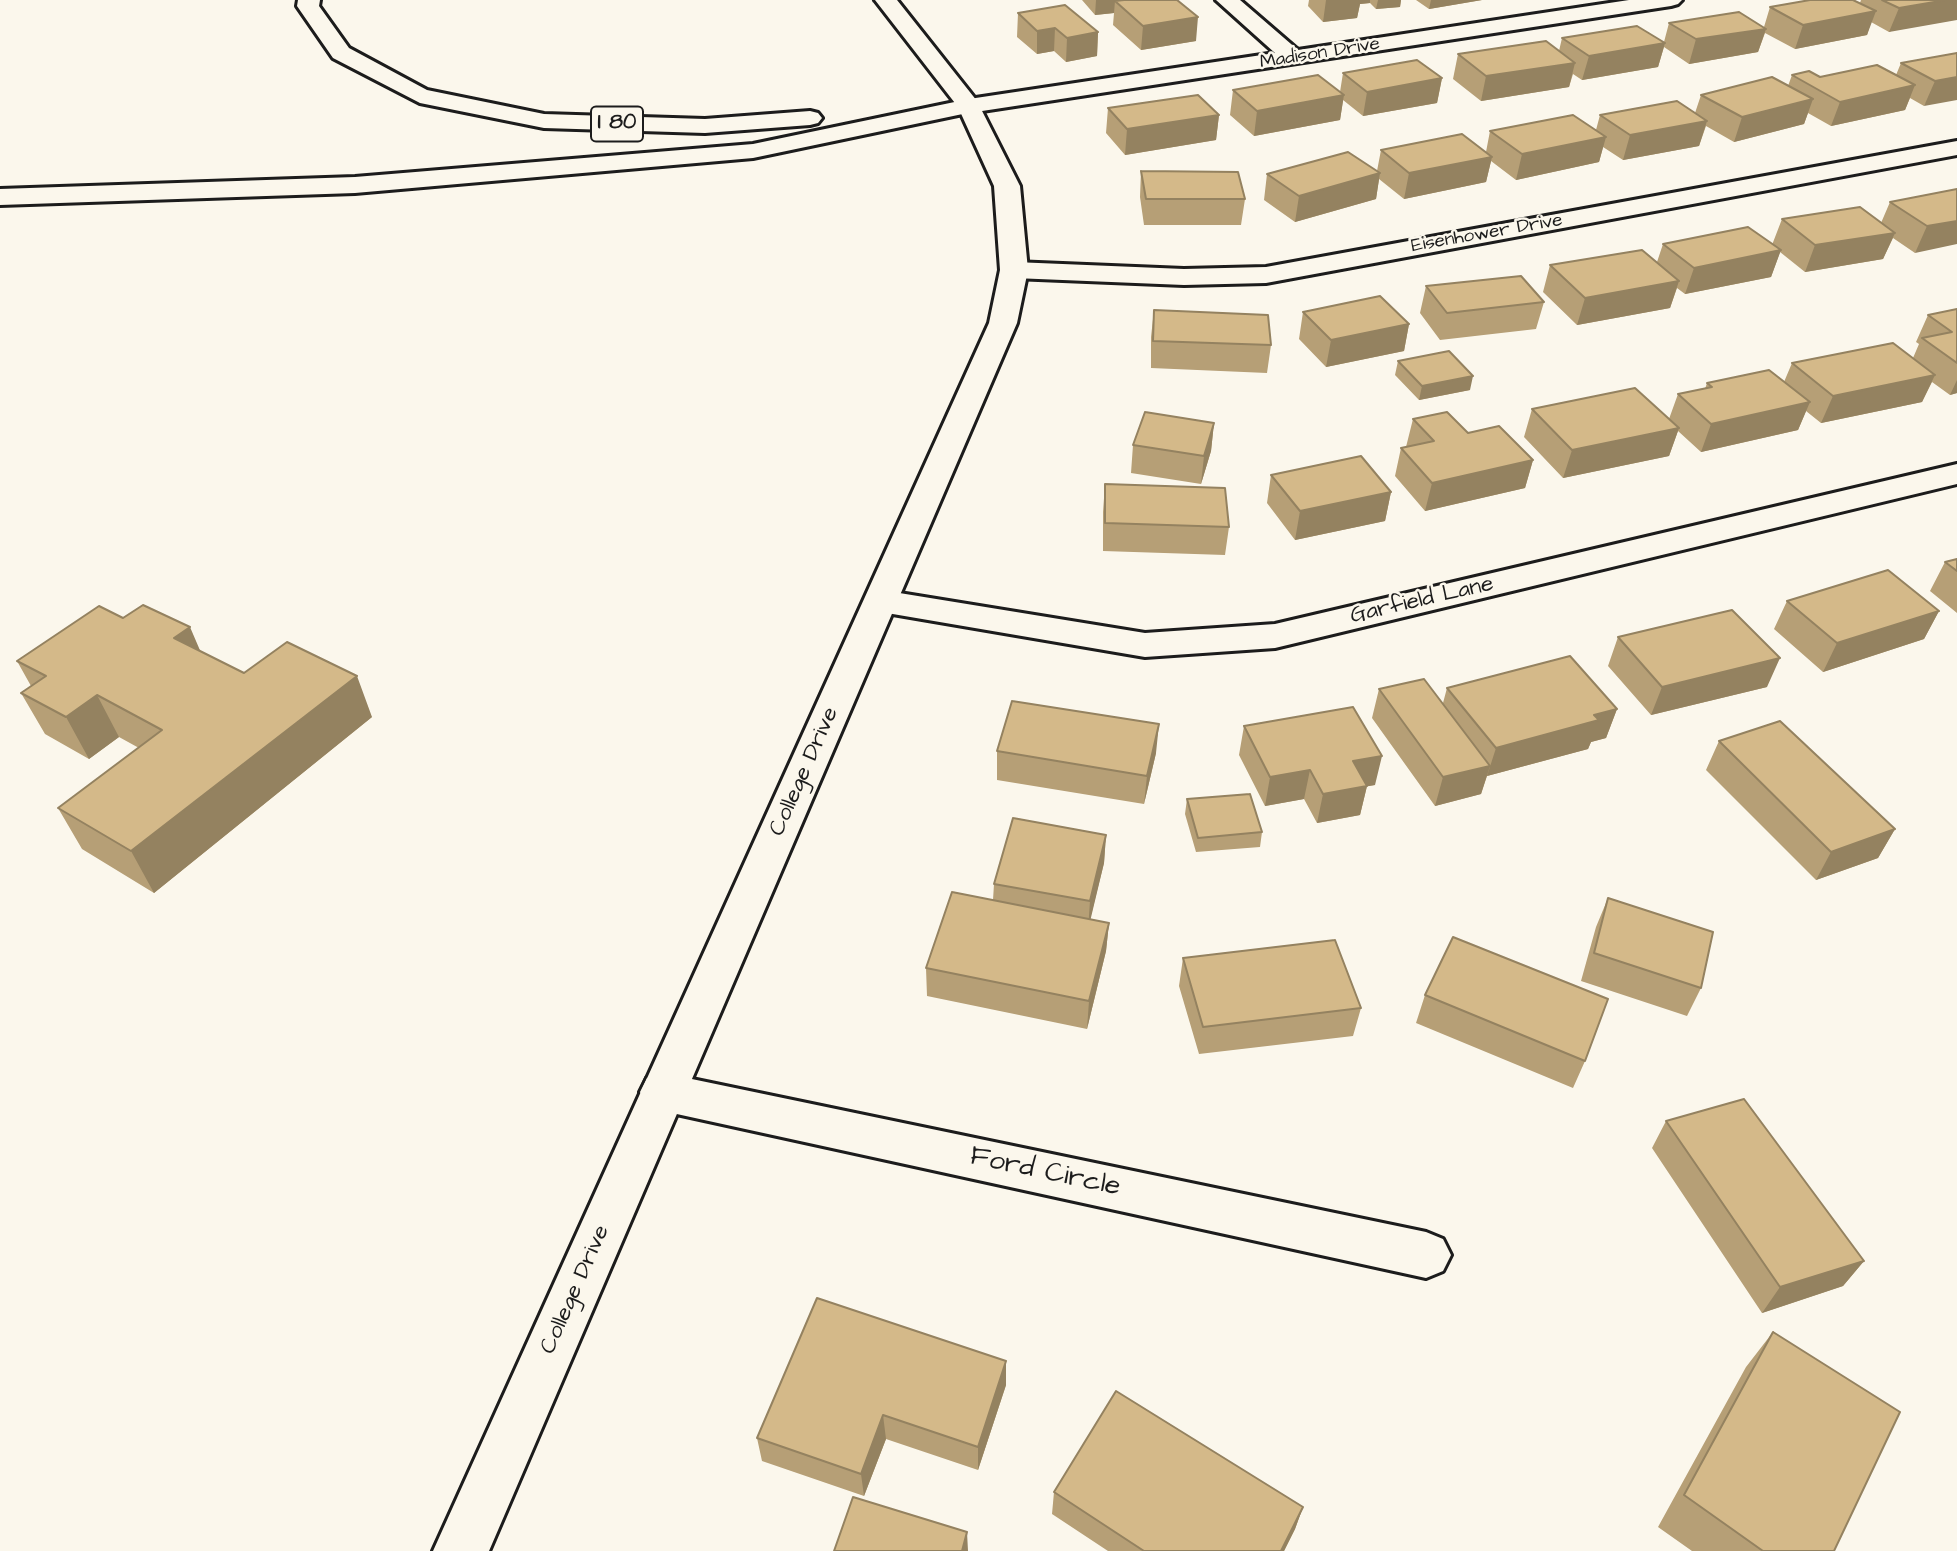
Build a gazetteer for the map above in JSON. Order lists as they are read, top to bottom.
{
  "streets": {
    "main road": [
      "Madison Drive",
      "I 80",
      "Eisenhower Drive",
      "Garfield Lane",
      "College Drive",
      "Ford Circle"
    ]
  },
  "crossings": [
    ["Madison Drive", "I 80"],
    ["Madison Drive", "College Drive"],
    ["I 80", "College Drive"],
    ["Eisenhower Drive", "College Drive"],
    ["Garfield Lane", "College Drive"],
    ["College Drive", "Ford Circle"]
  ]
}
